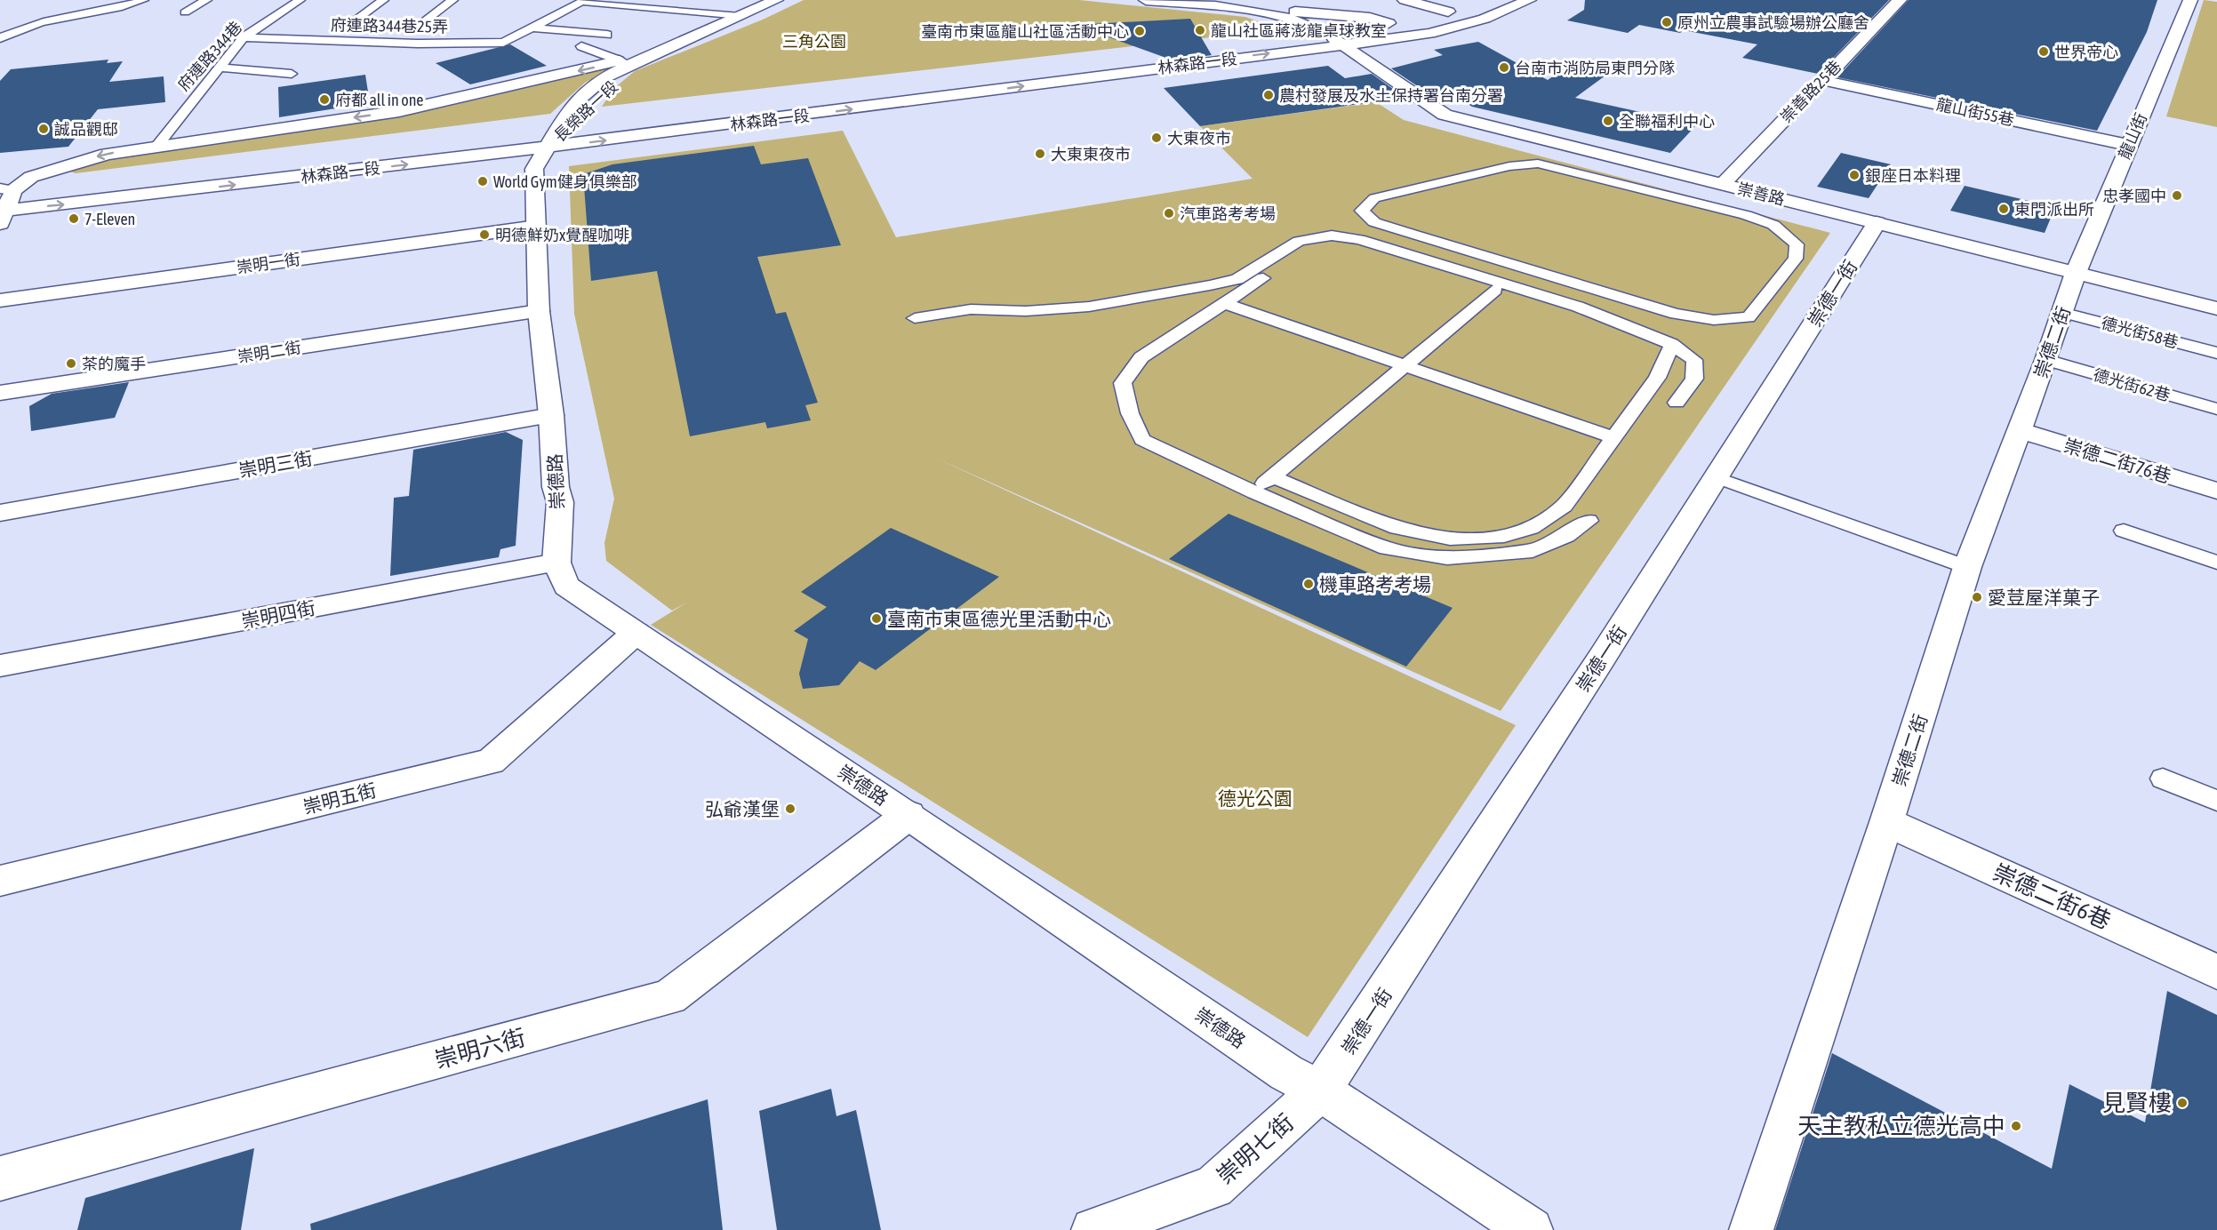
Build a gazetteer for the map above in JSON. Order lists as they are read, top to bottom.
{
  "streets": {
    "street": [
      "林森路一段",
      "崇善路25巷",
      "長榮路一段",
      "龍山街55巷",
      "龍山街",
      "崇善路",
      "崇明一街",
      "崇德一街",
      "崇德二街",
      "崇明二街",
      "崇德二街76巷",
      "崇明三街",
      "崇德路",
      "崇明四街",
      "崇明五街",
      "崇德二街6巷",
      "崇明六街",
      "崇明七街"
    ],
    "lane": [
      "府連路344巷25弄",
      "府連路344巷",
      "德光街58巷",
      "德光街62巷"
    ]
  },
  "crossings": [
    ["府連路344巷25弄", "府連路344巷"],
    ["林森路一段", "長榮路一段"],
    ["林森路一段", "崇善路"],
    ["林森路一段", "崇德路"],
    ["崇善路25巷", "龍山街55巷"],
    ["崇善路25巷", "崇善路"],
    ["長榮路一段", "崇德路"],
    ["龍山街55巷", "龍山街"],
    ["龍山街", "崇善路"],
    ["龍山街", "崇德二街"],
    ["崇善路", "崇德一街"],
    ["崇善路", "崇德二街"],
    ["崇明一街", "崇德路"],
    ["崇德一街", "崇德路"],
    ["崇德一街", "崇明七街"],
    ["德光街58巷", "崇德二街"],
    ["崇德二街", "德光街62巷"],
    ["崇德二街", "崇德二街76巷"],
    ["崇德二街", "崇德二街6巷"],
    ["崇明二街", "崇德路"],
    ["崇明三街", "崇德路"],
    ["崇德路", "崇明四街"],
    ["崇德路", "崇明五街"],
    ["崇德路", "崇明六街"],
    ["崇德路", "崇明七街"]
  ],
  "parks": ["三角公園", "德光公園"],
  "places": [
    "原州立農事試驗場辦公廳舍",
    "龍山社區蔣澎龍桌球教室",
    "臺南市東區龍山社區活動中心",
    "世界帝心",
    "台南市消防局東門分隊",
    "農村發展及水土保持署台南分署",
    "府都 all in one",
    "全聯福利中心",
    "誠品觀邸",
    "大東夜市",
    "大東東夜市",
    "銀座日本料理",
    "World Gym健身俱樂部",
    "忠孝國中",
    "東門派出所",
    "汽車路考考場",
    "7-Eleven",
    "明德鮮奶x覺醒咖啡",
    "茶的魔手",
    "機車路考考場",
    "愛荳屋洋菓子",
    "臺南市東區德光里活動中心",
    "弘爺漢堡",
    "見賢樓",
    "天主教私立德光高中"
  ]
}
